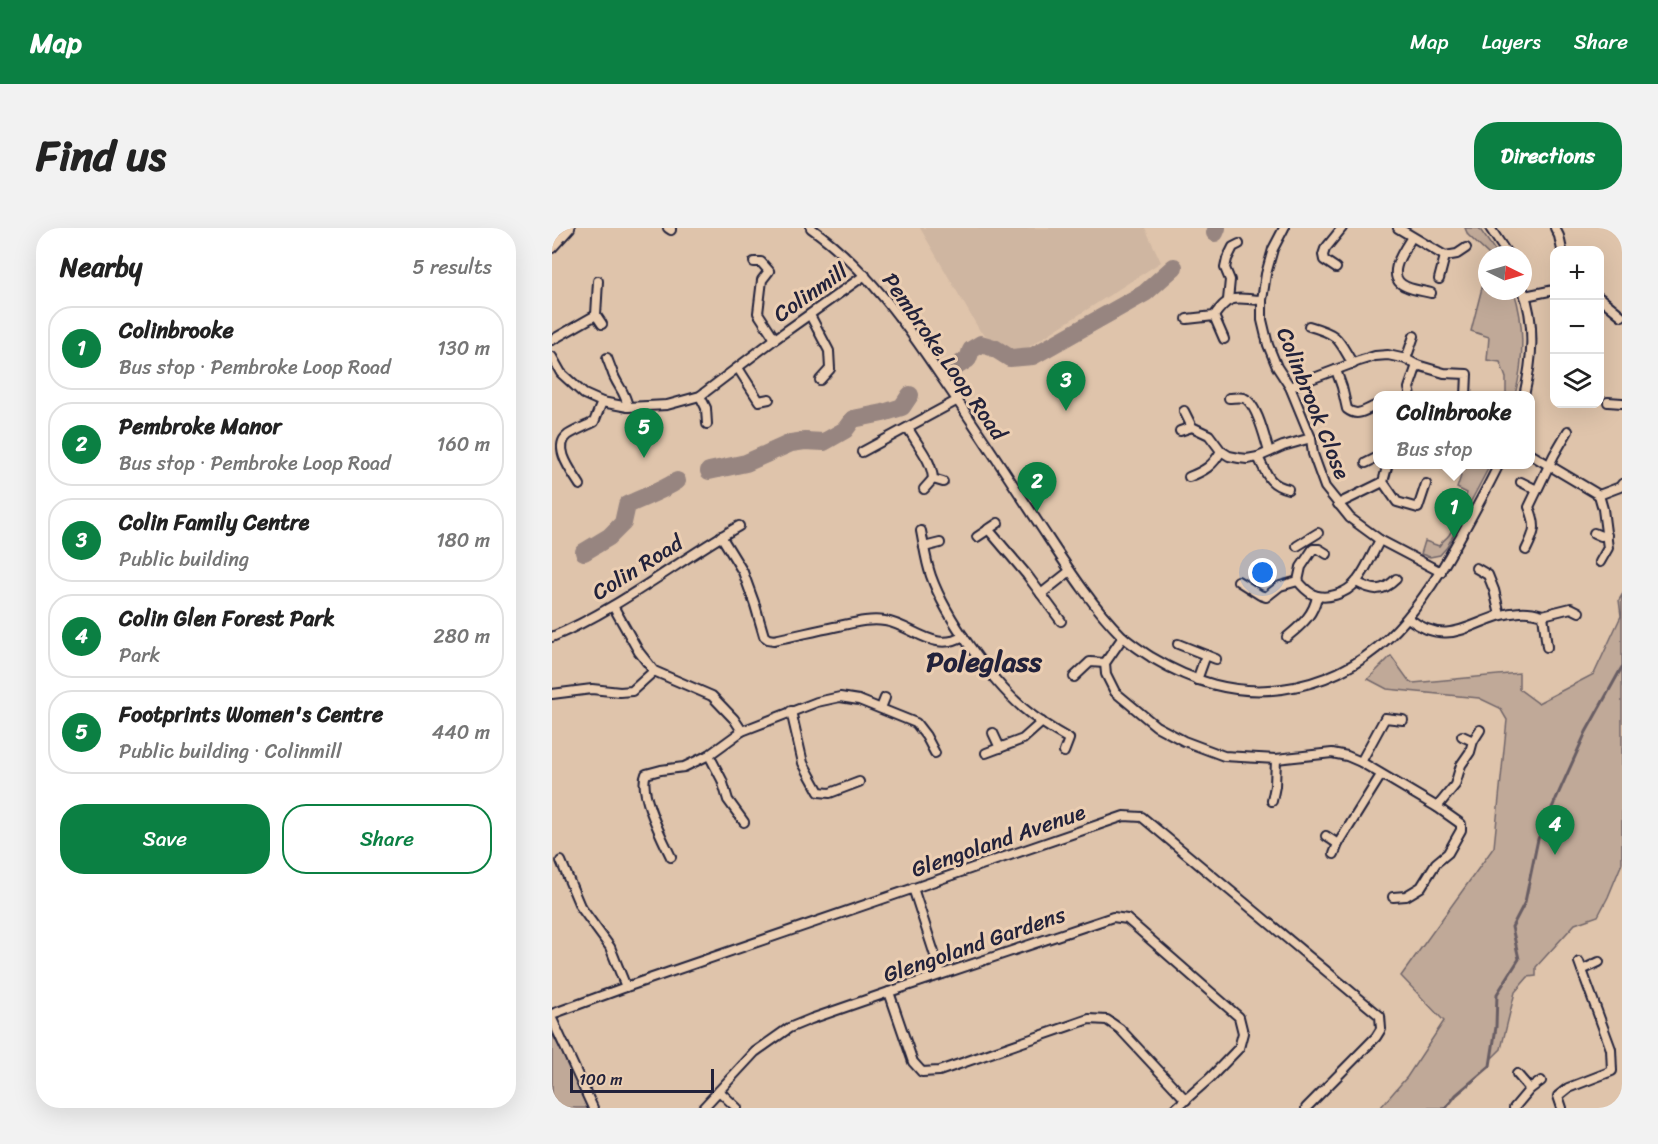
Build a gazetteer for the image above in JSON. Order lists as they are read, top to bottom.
{
  "streets": {
    "street": [
      "Colinmill",
      "Pembroke Loop Road",
      "Colinbrook Close",
      "Colin Road",
      "Glengoland Avenue",
      "Glengoland Gardens"
    ]
  },
  "crossings": [
    ["Colinmill", "Pembroke Loop Road"],
    ["Pembroke Loop Road", "Colinbrook Close"]
  ],
  "districts": ["Poleglass"],
  "scale_bar": "100 m",
  "north": "right",
  "page": {
    "header": "Map",
    "nav": ["Map", "Layers", "Share"],
    "title": "Find us",
    "buttons": [
      "Directions",
      ["Save", "Share"]
    ],
    "heading": ["Nearby", "5 results"],
    "map_buttons": ["+", "−"],
    "list": [
      {
        "mark": "1",
        "name": "Colinbrooke",
        "note": "Bus stop · Pembroke Loop Road",
        "value": "130 m"
      },
      {
        "mark": "2",
        "name": "Pembroke Manor",
        "note": "Bus stop · Pembroke Loop Road",
        "value": "160 m"
      },
      {
        "mark": "3",
        "name": "Colin Family Centre",
        "note": "Public building",
        "value": "180 m"
      },
      {
        "mark": "4",
        "name": "Colin Glen Forest Park",
        "note": "Park",
        "value": "280 m"
      },
      {
        "mark": "5",
        "name": "Footprints Women's Centre",
        "note": "Public building · Colinmill",
        "value": "440 m"
      }
    ],
    "pins": [
      "3",
      "5",
      "2",
      "1",
      "4"
    ],
    "popup": ["Colinbrooke", "Bus stop"],
    "scale": "100 m"
  }
}
